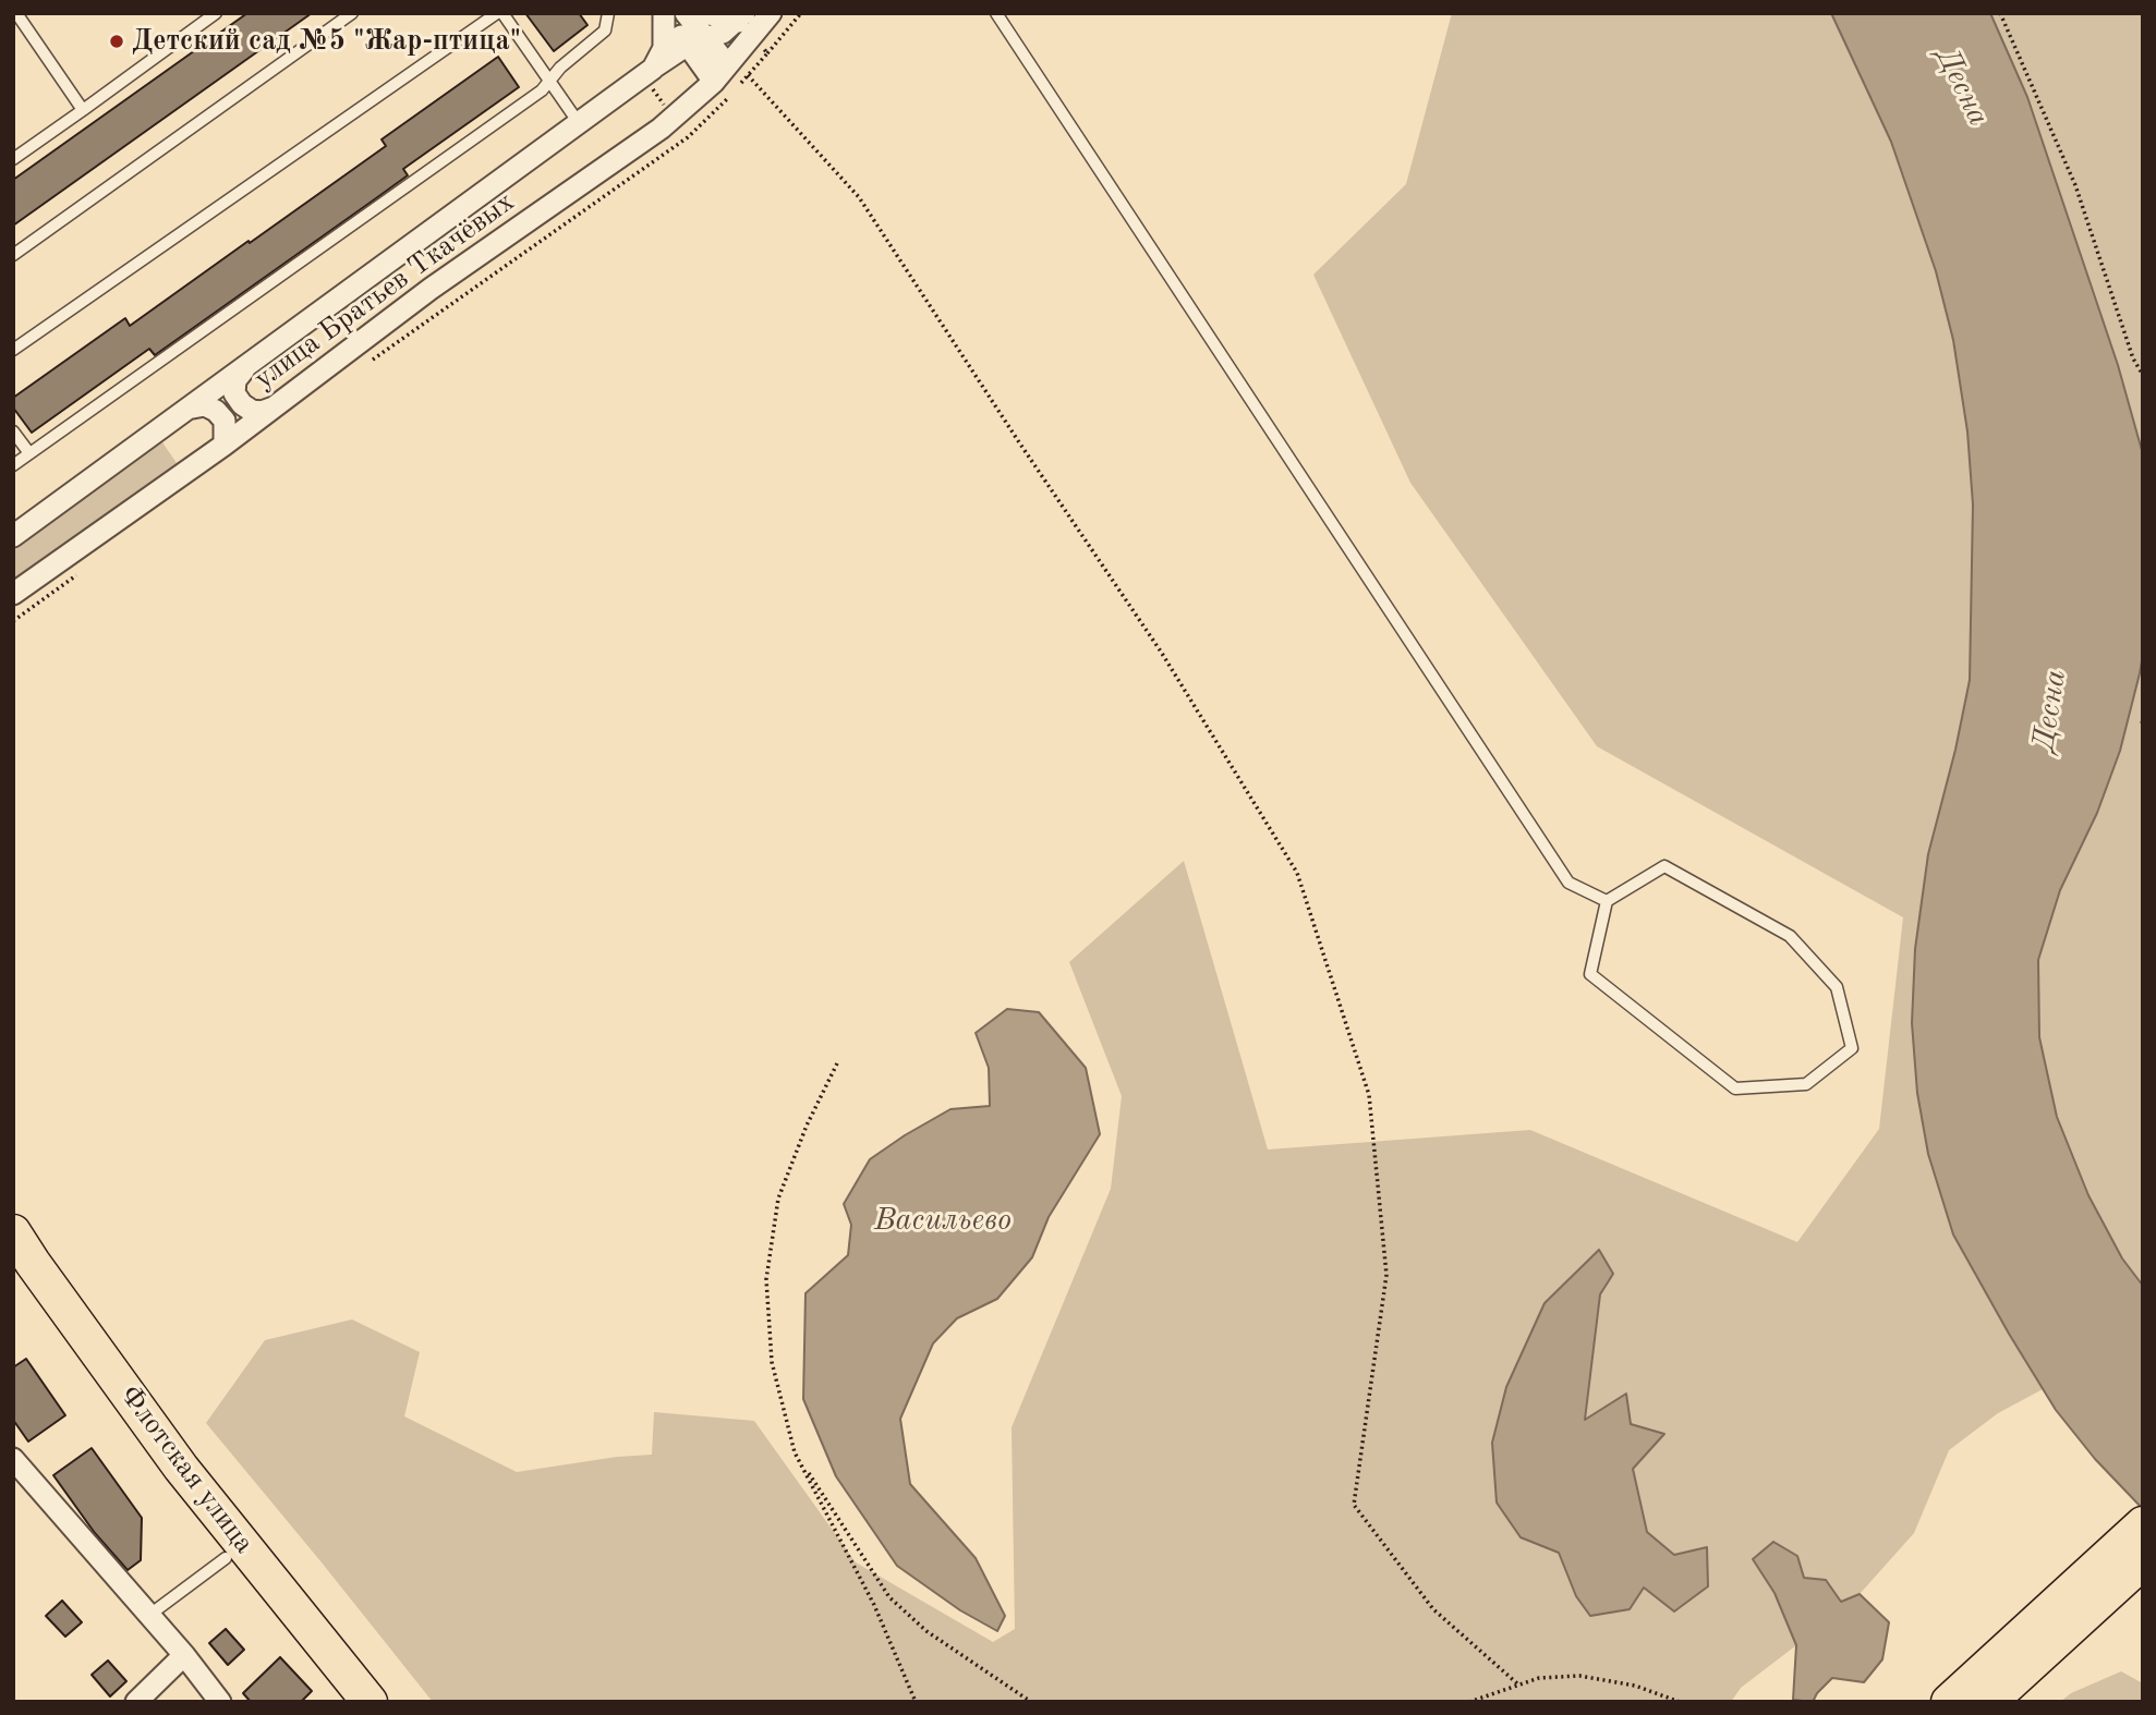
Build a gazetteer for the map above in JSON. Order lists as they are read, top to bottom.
{
  "streets": {
    "main road": ["Флотская улица"],
    "street": ["улица Братьев Ткачёвых"]
  },
  "water": ["Десна", "Васильево"],
  "places": ["Детский сад №5 \"Жар-птица\""]
}
